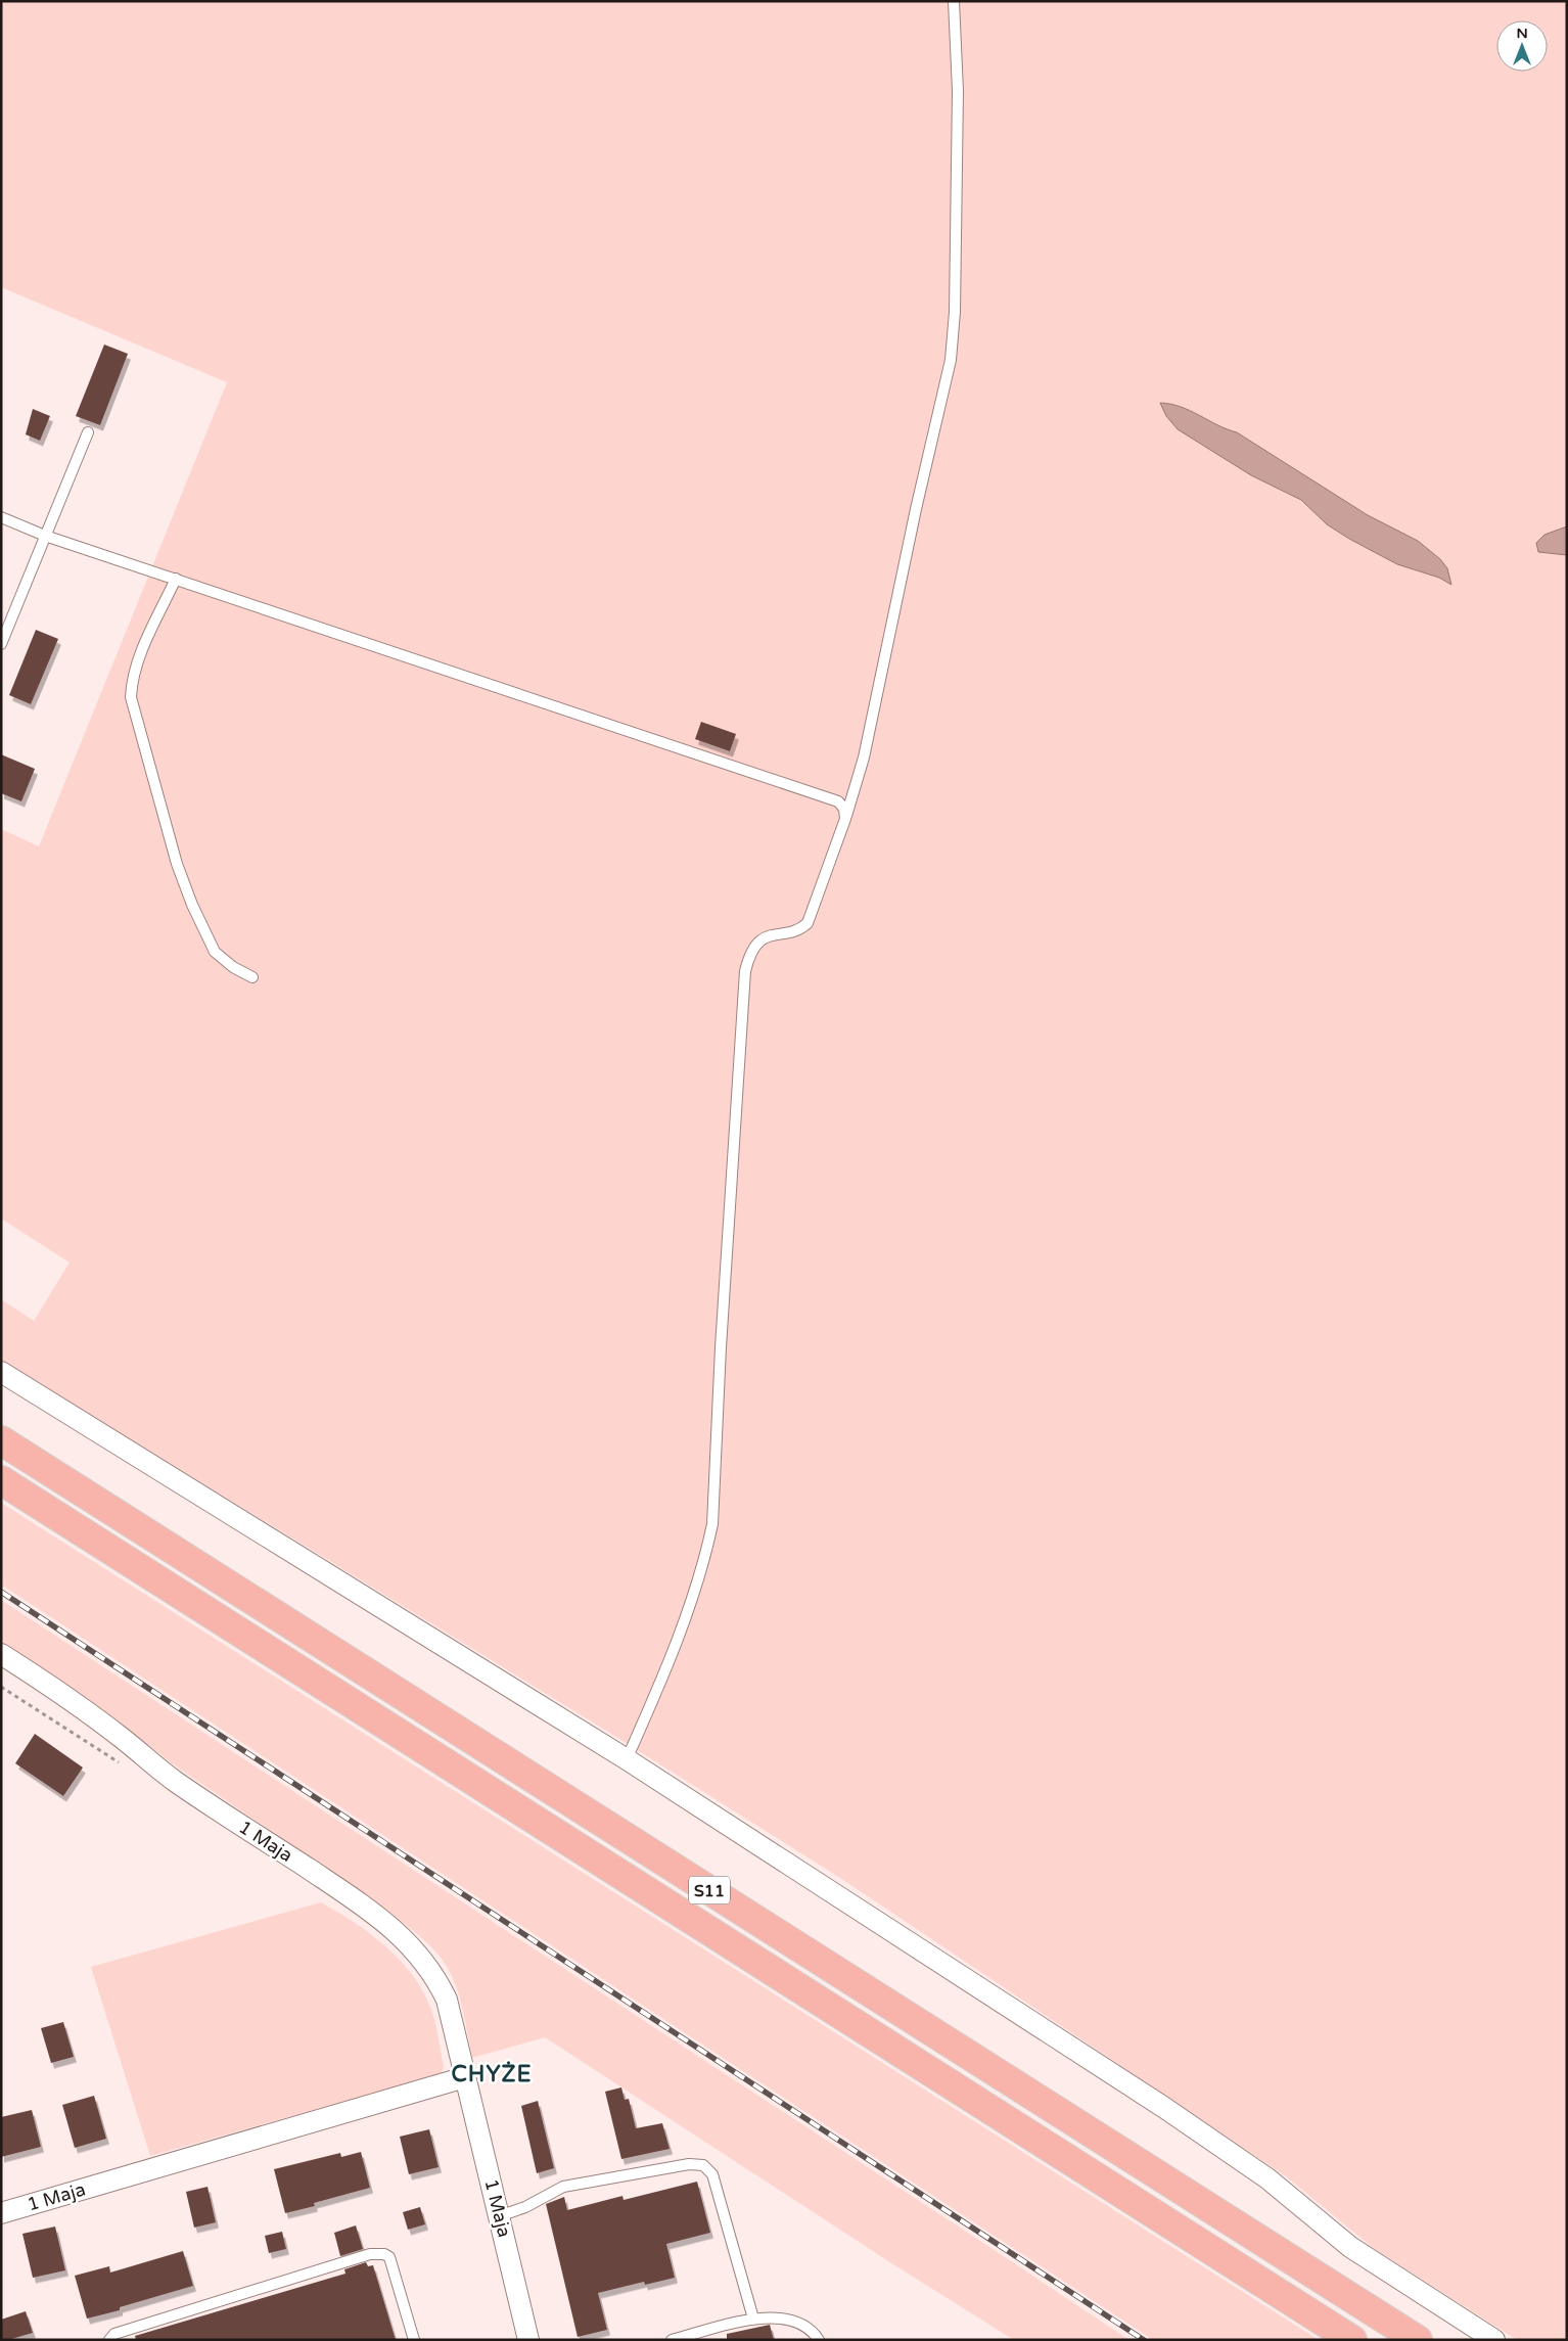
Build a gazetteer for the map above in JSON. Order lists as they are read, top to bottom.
{
  "streets": {
    "highway": ["S11"],
    "street": ["1 Maja"]
  },
  "districts": ["CHYŻE"],
  "north": "top"
}
